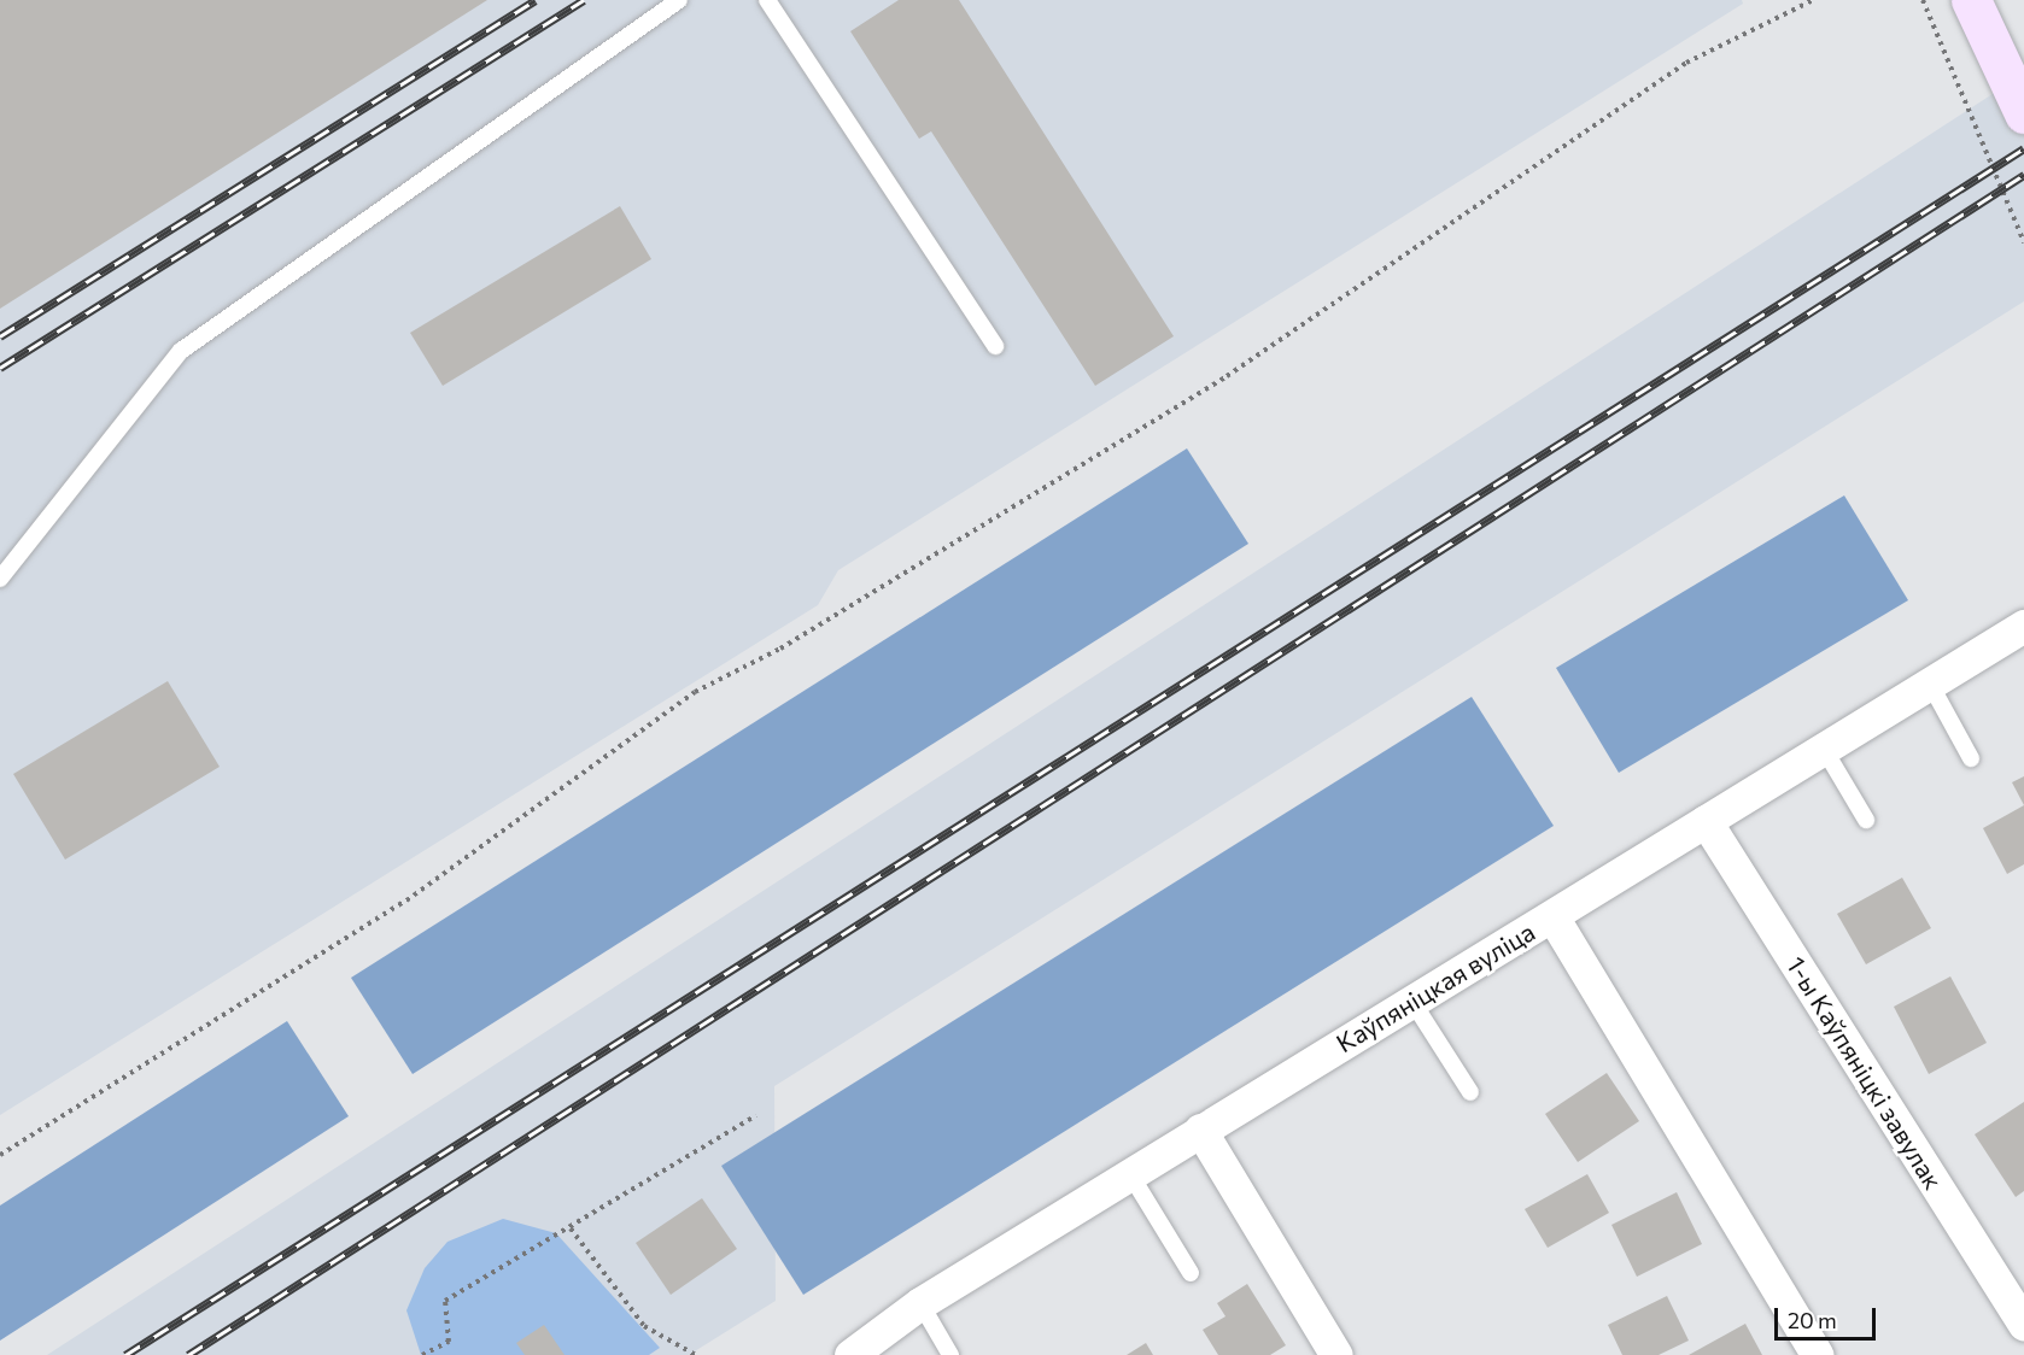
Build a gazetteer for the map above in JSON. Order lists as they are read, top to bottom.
{
  "streets": {
    "street": ["Каўпяніцкая вуліца", "1-ы Каўпяніцкі завулак"]
  },
  "crossings": [
    ["Каўпяніцкая вуліца", "1-ы Каўпяніцкі завулак"]
  ],
  "scale_bar": "20 m"
}
